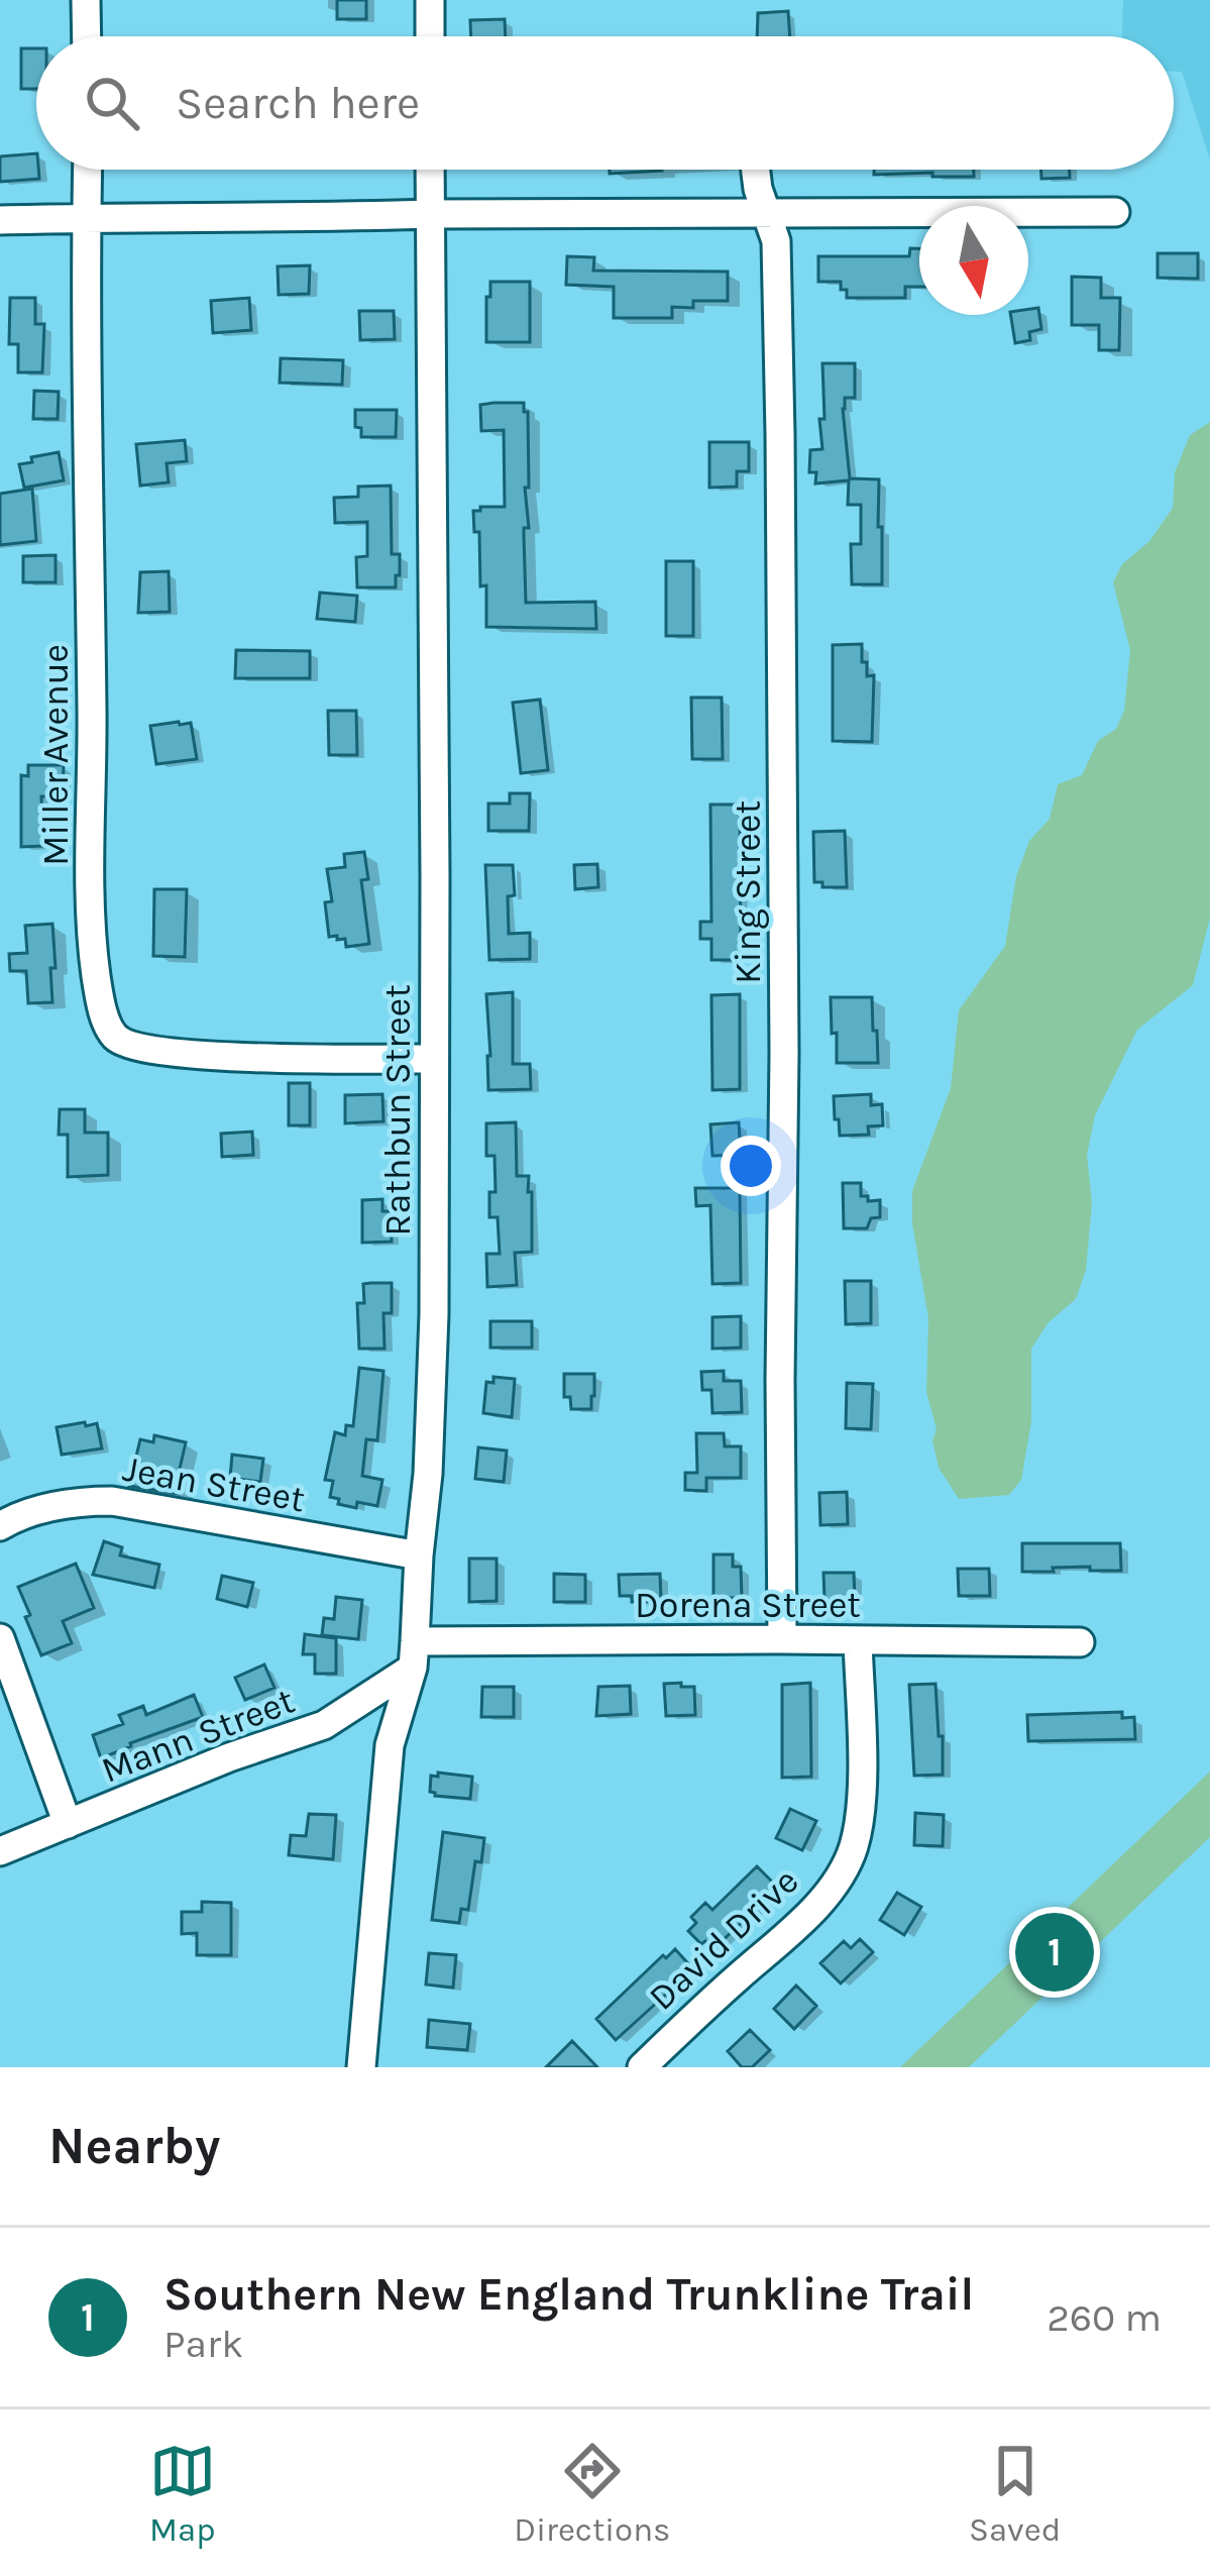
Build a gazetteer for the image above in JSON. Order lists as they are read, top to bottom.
{
  "streets": {
    "street": [
      "Miller Avenue",
      "King Street",
      "Rathbun Street",
      "Jean Street",
      "Dorena Street",
      "Mann Street",
      "David Drive"
    ]
  },
  "crossings": [
    ["Miller Avenue", "Rathbun Street"],
    ["King Street", "Dorena Street"],
    ["Rathbun Street", "Jean Street"],
    ["Rathbun Street", "Dorena Street"],
    ["Rathbun Street", "Mann Street"],
    ["Dorena Street", "Mann Street"],
    ["Dorena Street", "David Drive"]
  ],
  "north": "bottom",
  "page": {
    "search": "Search here",
    "pins": "1",
    "heading": "Nearby",
    "list": [
      {
        "mark": "1",
        "name": "Southern New England Trunkline Trail",
        "note": "Park",
        "value": "260 m"
      }
    ],
    "nav": ["Map", "Directions", "Saved"]
  }
}
